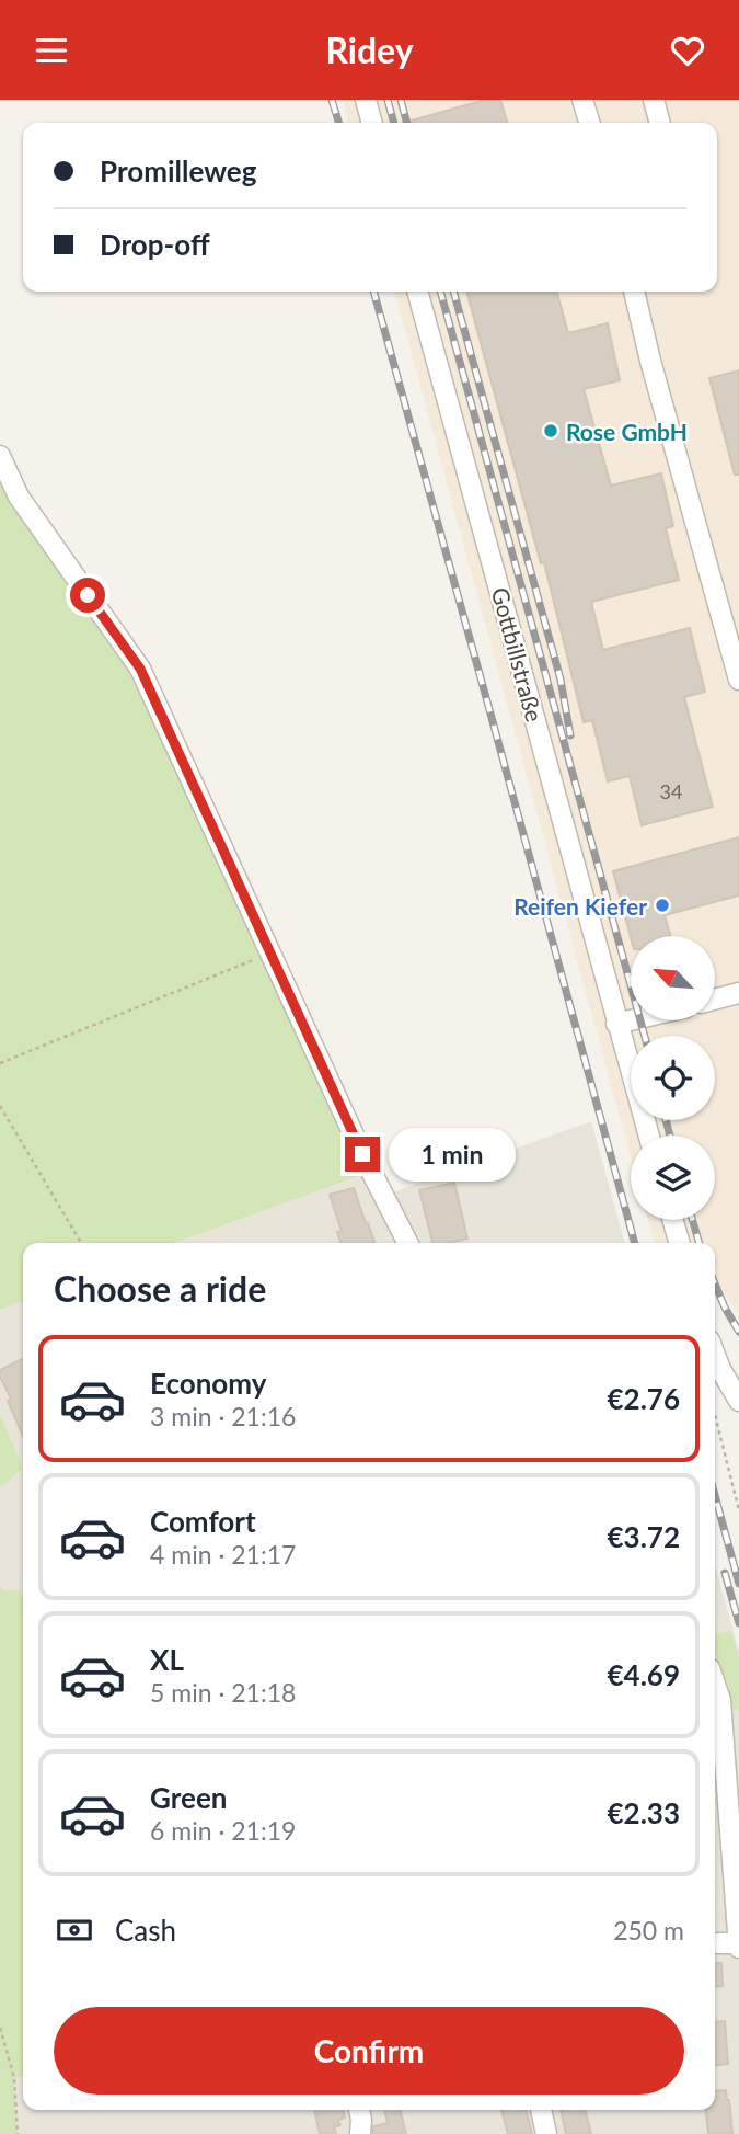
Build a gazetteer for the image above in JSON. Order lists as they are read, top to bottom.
{
  "streets": {
    "street": ["Gottbillstraße"]
  },
  "places": ["Rose GmbH", "Reifen Kiefer"],
  "house_numbers": ["34"],
  "north": "top left",
  "page": {
    "header": "Ridey",
    "banner": ["Promilleweg", "Drop-off"],
    "bubble": "1 min",
    "heading": "Choose a ride",
    "list": [
      {
        "name": "Economy",
        "note": "3 min · 21:16",
        "value": "€2.76"
      },
      {
        "name": "Comfort",
        "note": "4 min · 21:17",
        "value": "€3.72"
      },
      {
        "name": "XL",
        "note": "5 min · 21:18",
        "value": "€4.69"
      },
      {
        "name": "Green",
        "note": "6 min · 21:19",
        "value": "€2.33"
      }
    ],
    "pay": ["Cash", "250 m"],
    "buttons": "Confirm"
  }
}
